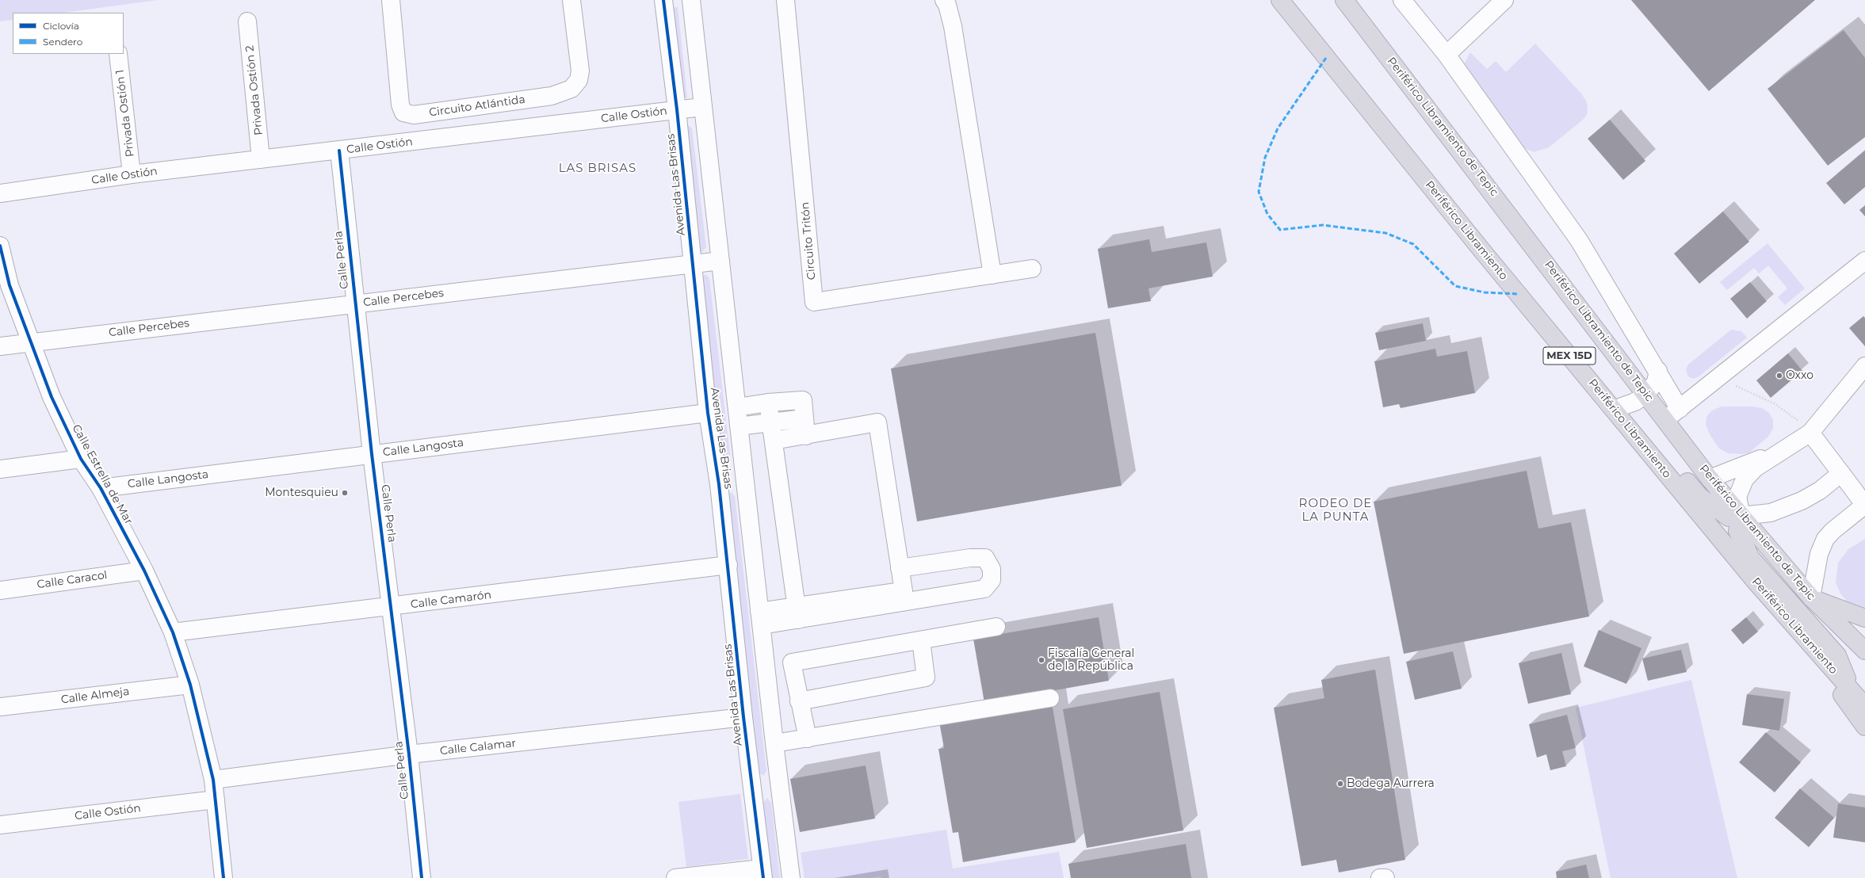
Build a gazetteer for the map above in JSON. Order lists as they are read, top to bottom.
{
  "streets": {
    "highway": ["Periférico Libramiento de Tepic", "Periférico Libramiento", "MEX 15D"],
    "street": [
      "Privada Ostión 2",
      "Circuito Atlántida",
      "Privada Ostión 1",
      "Calle Ostión",
      "Avenida Las Brisas",
      "Circuito Tritón",
      "Calle Perla",
      "Calle Percebes",
      "Calle Langosta",
      "Calle Estrella de Mar",
      "Calle Caracol",
      "Calle Camarón",
      "Calle Almeja",
      "Calle Calamar"
    ]
  },
  "crossings": [
    ["Privada Ostión 2", "Calle Ostión"],
    ["Privada Ostión 1", "Calle Ostión"],
    ["Calle Ostión", "Avenida Las Brisas"],
    ["Calle Ostión", "Calle Perla"],
    ["Calle Ostión", "Calle Estrella de Mar"],
    ["Avenida Las Brisas", "Calle Percebes"],
    ["Avenida Las Brisas", "Calle Langosta"],
    ["Avenida Las Brisas", "Calle Camarón"],
    ["Avenida Las Brisas", "Calle Calamar"],
    ["Calle Perla", "Calle Percebes"],
    ["Calle Perla", "Calle Langosta"],
    ["Calle Perla", "Calle Camarón"],
    ["Calle Perla", "Calle Calamar"],
    ["Calle Percebes", "Calle Estrella de Mar"],
    ["Calle Langosta", "Calle Estrella de Mar"],
    ["Calle Estrella de Mar", "Calle Caracol"],
    ["Calle Estrella de Mar", "Calle Camarón"],
    ["Calle Estrella de Mar", "Calle Almeja"],
    ["Calle Estrella de Mar", "Calle Calamar"]
  ],
  "districts": ["LAS BRISAS", "RODEO DE LA PUNTA"],
  "places": [
    "Oxxo",
    "Montesquieu",
    "Fiscalía General de la República",
    "Bodega Aurrera"
  ],
  "legend": ["Ciclovía", "Sendero"]
}
